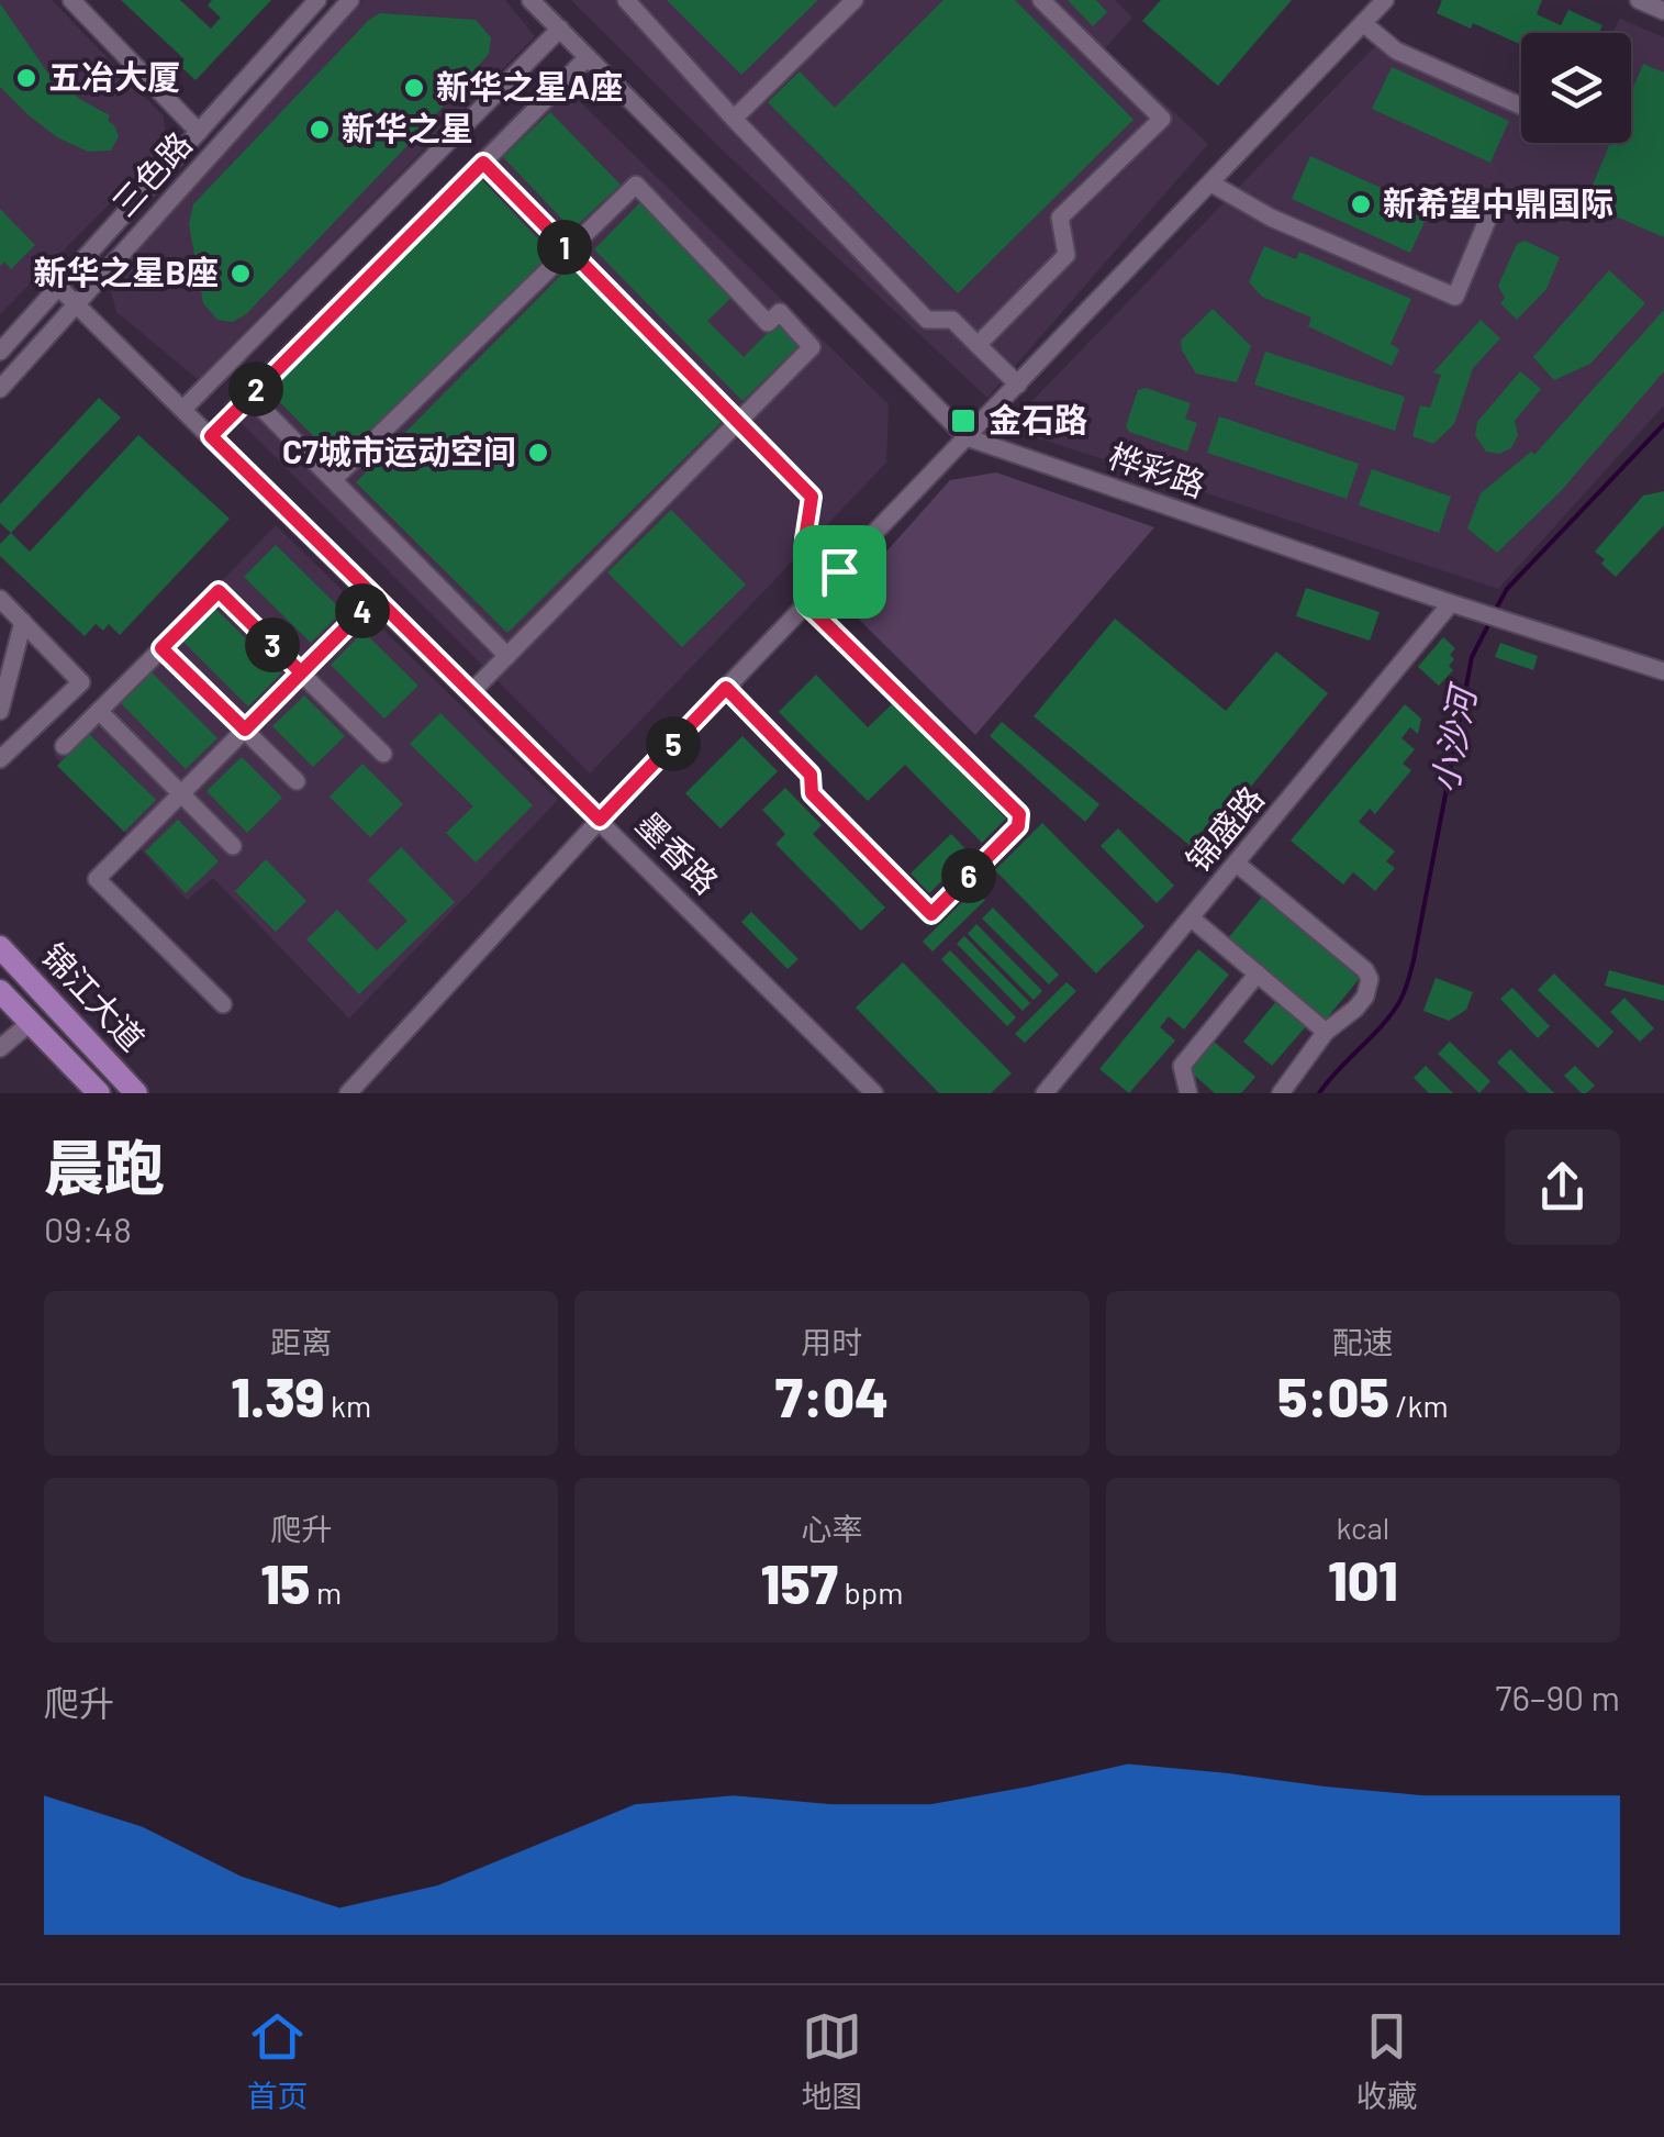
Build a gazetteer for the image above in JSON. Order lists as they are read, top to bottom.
{
  "streets": {
    "main road": ["锦江大道"],
    "street": [
      "三色路",
      "桦彩路",
      "锦盛路",
      "墨香路"
    ]
  },
  "crossings": [
    ["三色路", "墨香路"],
    ["桦彩路", "锦盛路"]
  ],
  "water": ["小沙河"],
  "places": {
    "other": [
      "五冶大厦",
      "新华之星A座",
      "新华之星",
      "新希望中鼎国际",
      "新华之星B座",
      "C7城市运动空间"
    ],
    "transit": ["金石路"]
  },
  "page": {
    "pins": [
      "1",
      "2",
      "4",
      "3",
      "5",
      "6"
    ],
    "heading": ["晨跑", "09:48"],
    "stats": [
      ["距离", "1.39 km"],
      ["用时", "7:04"],
      ["配速", "5:05 /km"],
      ["爬升", "15 m"],
      ["心率", "157 bpm"],
      ["kcal", "101"]
    ],
    "chart": ["爬升", "76–90 m"],
    "tabs": ["首页", "地图", "收藏"]
  }
}
